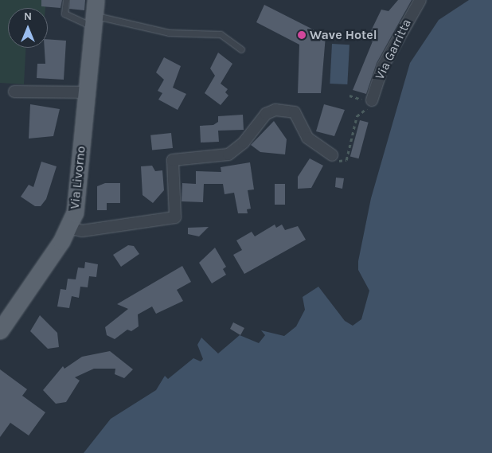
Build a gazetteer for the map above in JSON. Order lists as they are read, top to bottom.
{
  "streets": {
    "main road": ["Via Livorno"],
    "street": ["Via Garritta"]
  },
  "places": ["Wave Hotel"],
  "north": "top"
}
